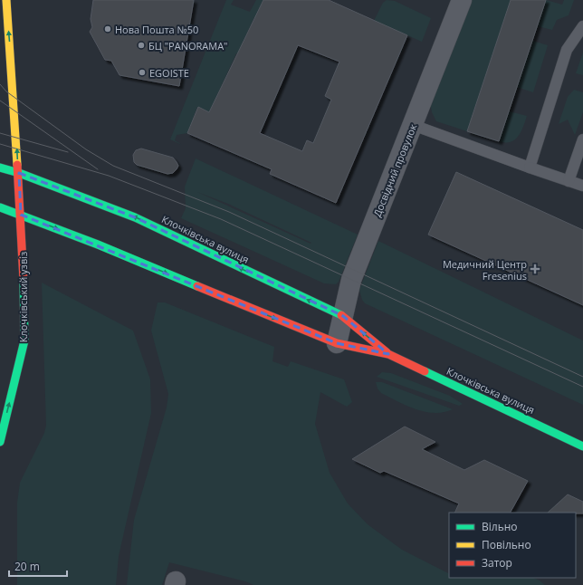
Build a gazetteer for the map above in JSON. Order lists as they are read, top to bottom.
{
  "streets": {
    "main road": ["Клочківська вулиця", "Клочківський узвіз"],
    "street": ["Досвідний провулок"]
  },
  "crossings": [
    ["Досвідний провулок", "Клочківська вулиця"],
    ["Клочківська вулиця", "Клочківський узвіз"]
  ],
  "one_way": ["Клочківський узвіз"],
  "places": {
    "other": ["Нова Пошта №50", "БЦ \"PANORAMA\"", "EGOISTE"],
    "health": ["Медичний Центр Fresenius"]
  },
  "legend": ["Вільно", "Повільно", "Затор"],
  "scale_bar": "20 m"
}
